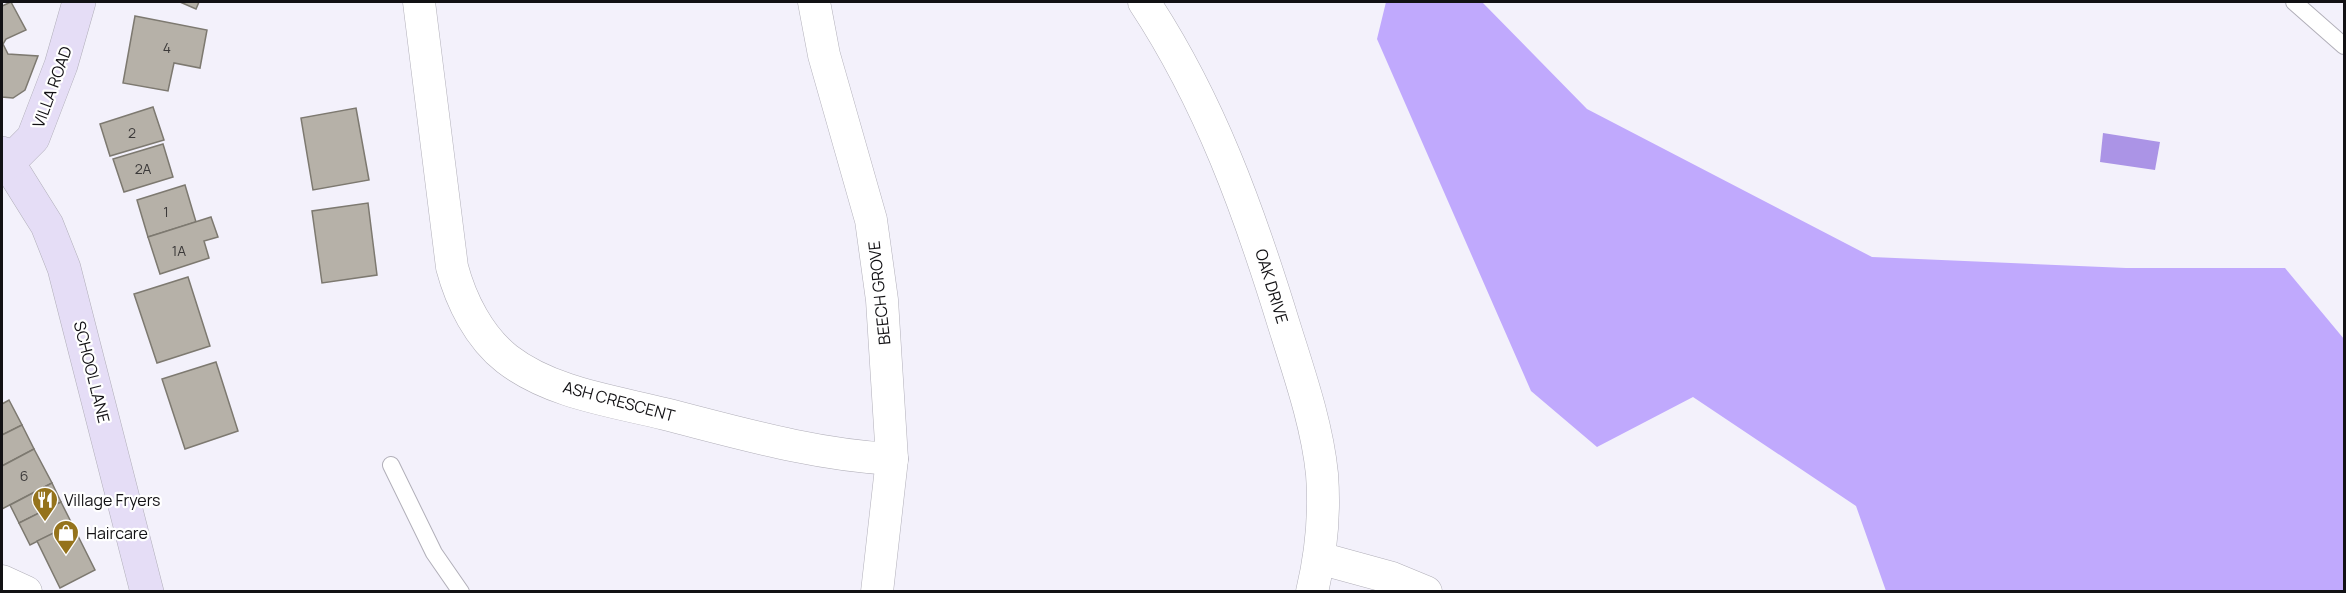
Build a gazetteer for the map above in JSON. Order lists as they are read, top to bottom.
{
  "streets": {
    "street": [
      "VILLA ROAD",
      "OAK DRIVE",
      "BEECH GROVE",
      "SCHOOL LANE",
      "ASH CRESCENT"
    ]
  },
  "crossings": [
    ["VILLA ROAD", "SCHOOL LANE"],
    ["BEECH GROVE", "ASH CRESCENT"]
  ],
  "places": {
    "restaurant": ["Village Fryers"],
    "shop": ["Haircare"]
  },
  "house_numbers": [
    "4",
    "2",
    "2A",
    "1",
    "1A",
    "6"
  ]
}
